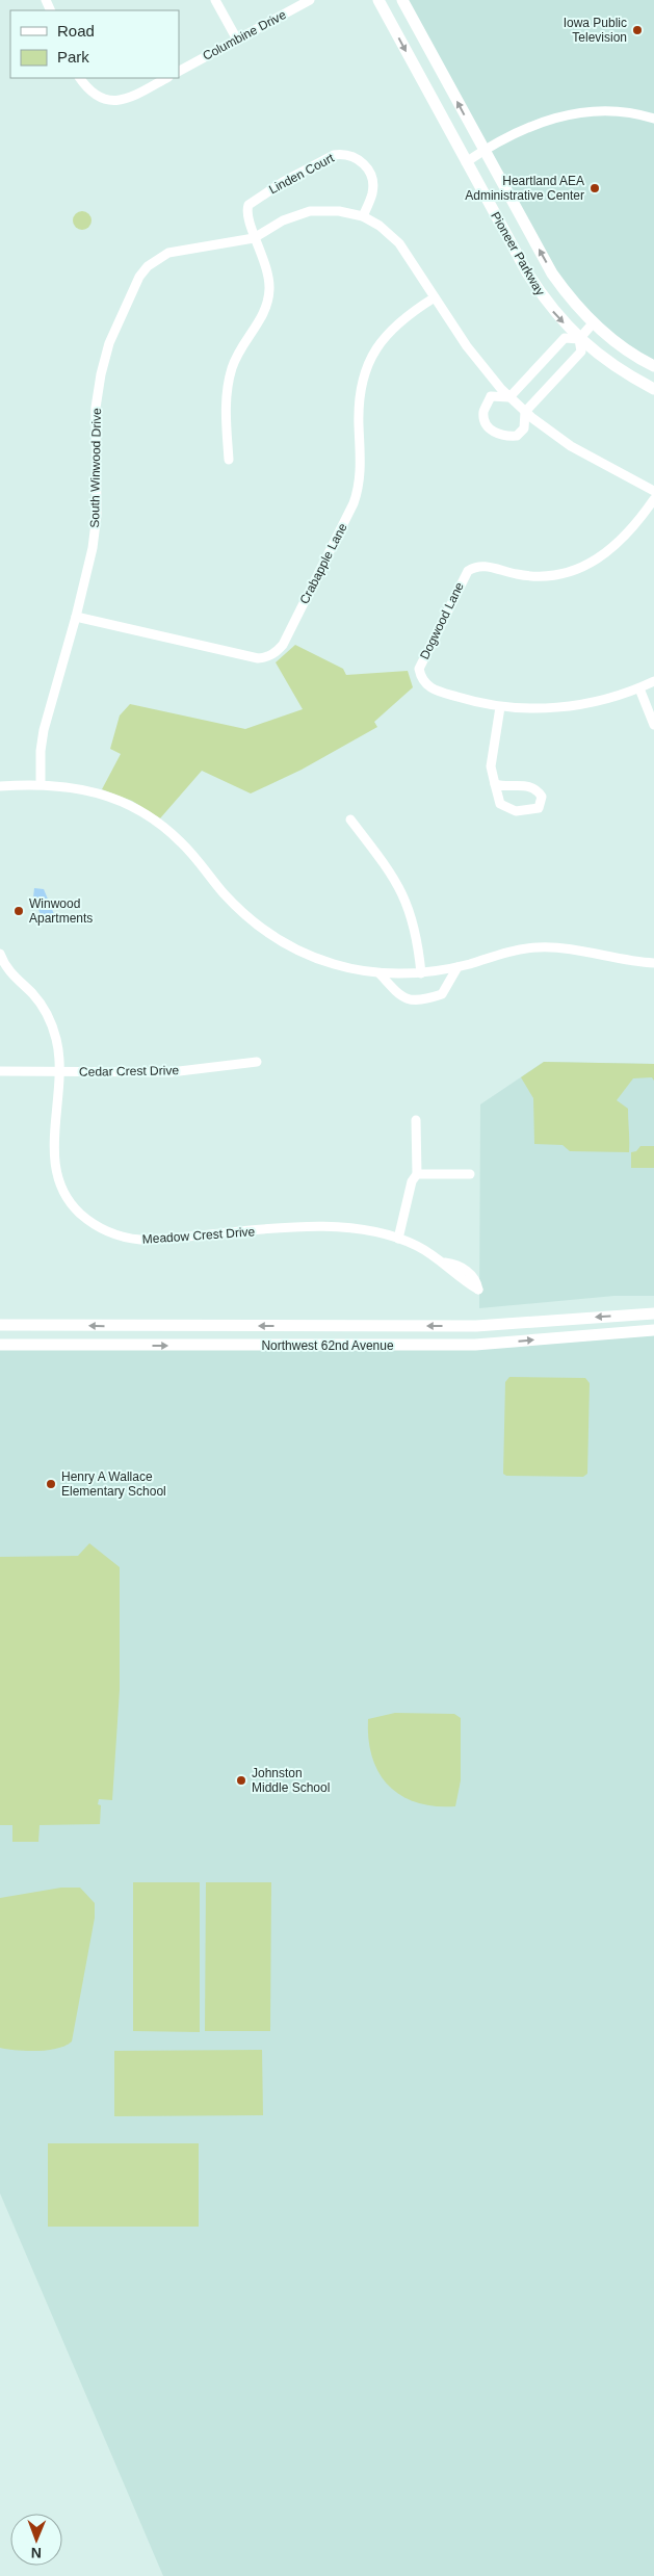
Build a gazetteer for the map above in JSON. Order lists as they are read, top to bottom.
{
  "streets": {
    "street": [
      "Columbine Drive",
      "Linden Court",
      "Pioneer Parkway",
      "South Winwood Drive",
      "Crabapple Lane",
      "Dogwood Lane",
      "Cedar Crest Drive",
      "Meadow Crest Drive",
      "Northwest 62nd Avenue"
    ]
  },
  "crossings": [
    ["Linden Court", "South Winwood Drive"],
    ["South Winwood Drive", "Crabapple Lane"],
    ["Cedar Crest Drive", "Meadow Crest Drive"]
  ],
  "places": [
    "Iowa Public Television",
    "Heartland AEA Administrative Center",
    "Winwood Apartments",
    "Henry A Wallace Elementary School",
    "Johnston Middle School"
  ],
  "legend": ["Road", "Park"],
  "north": "bottom"
}
